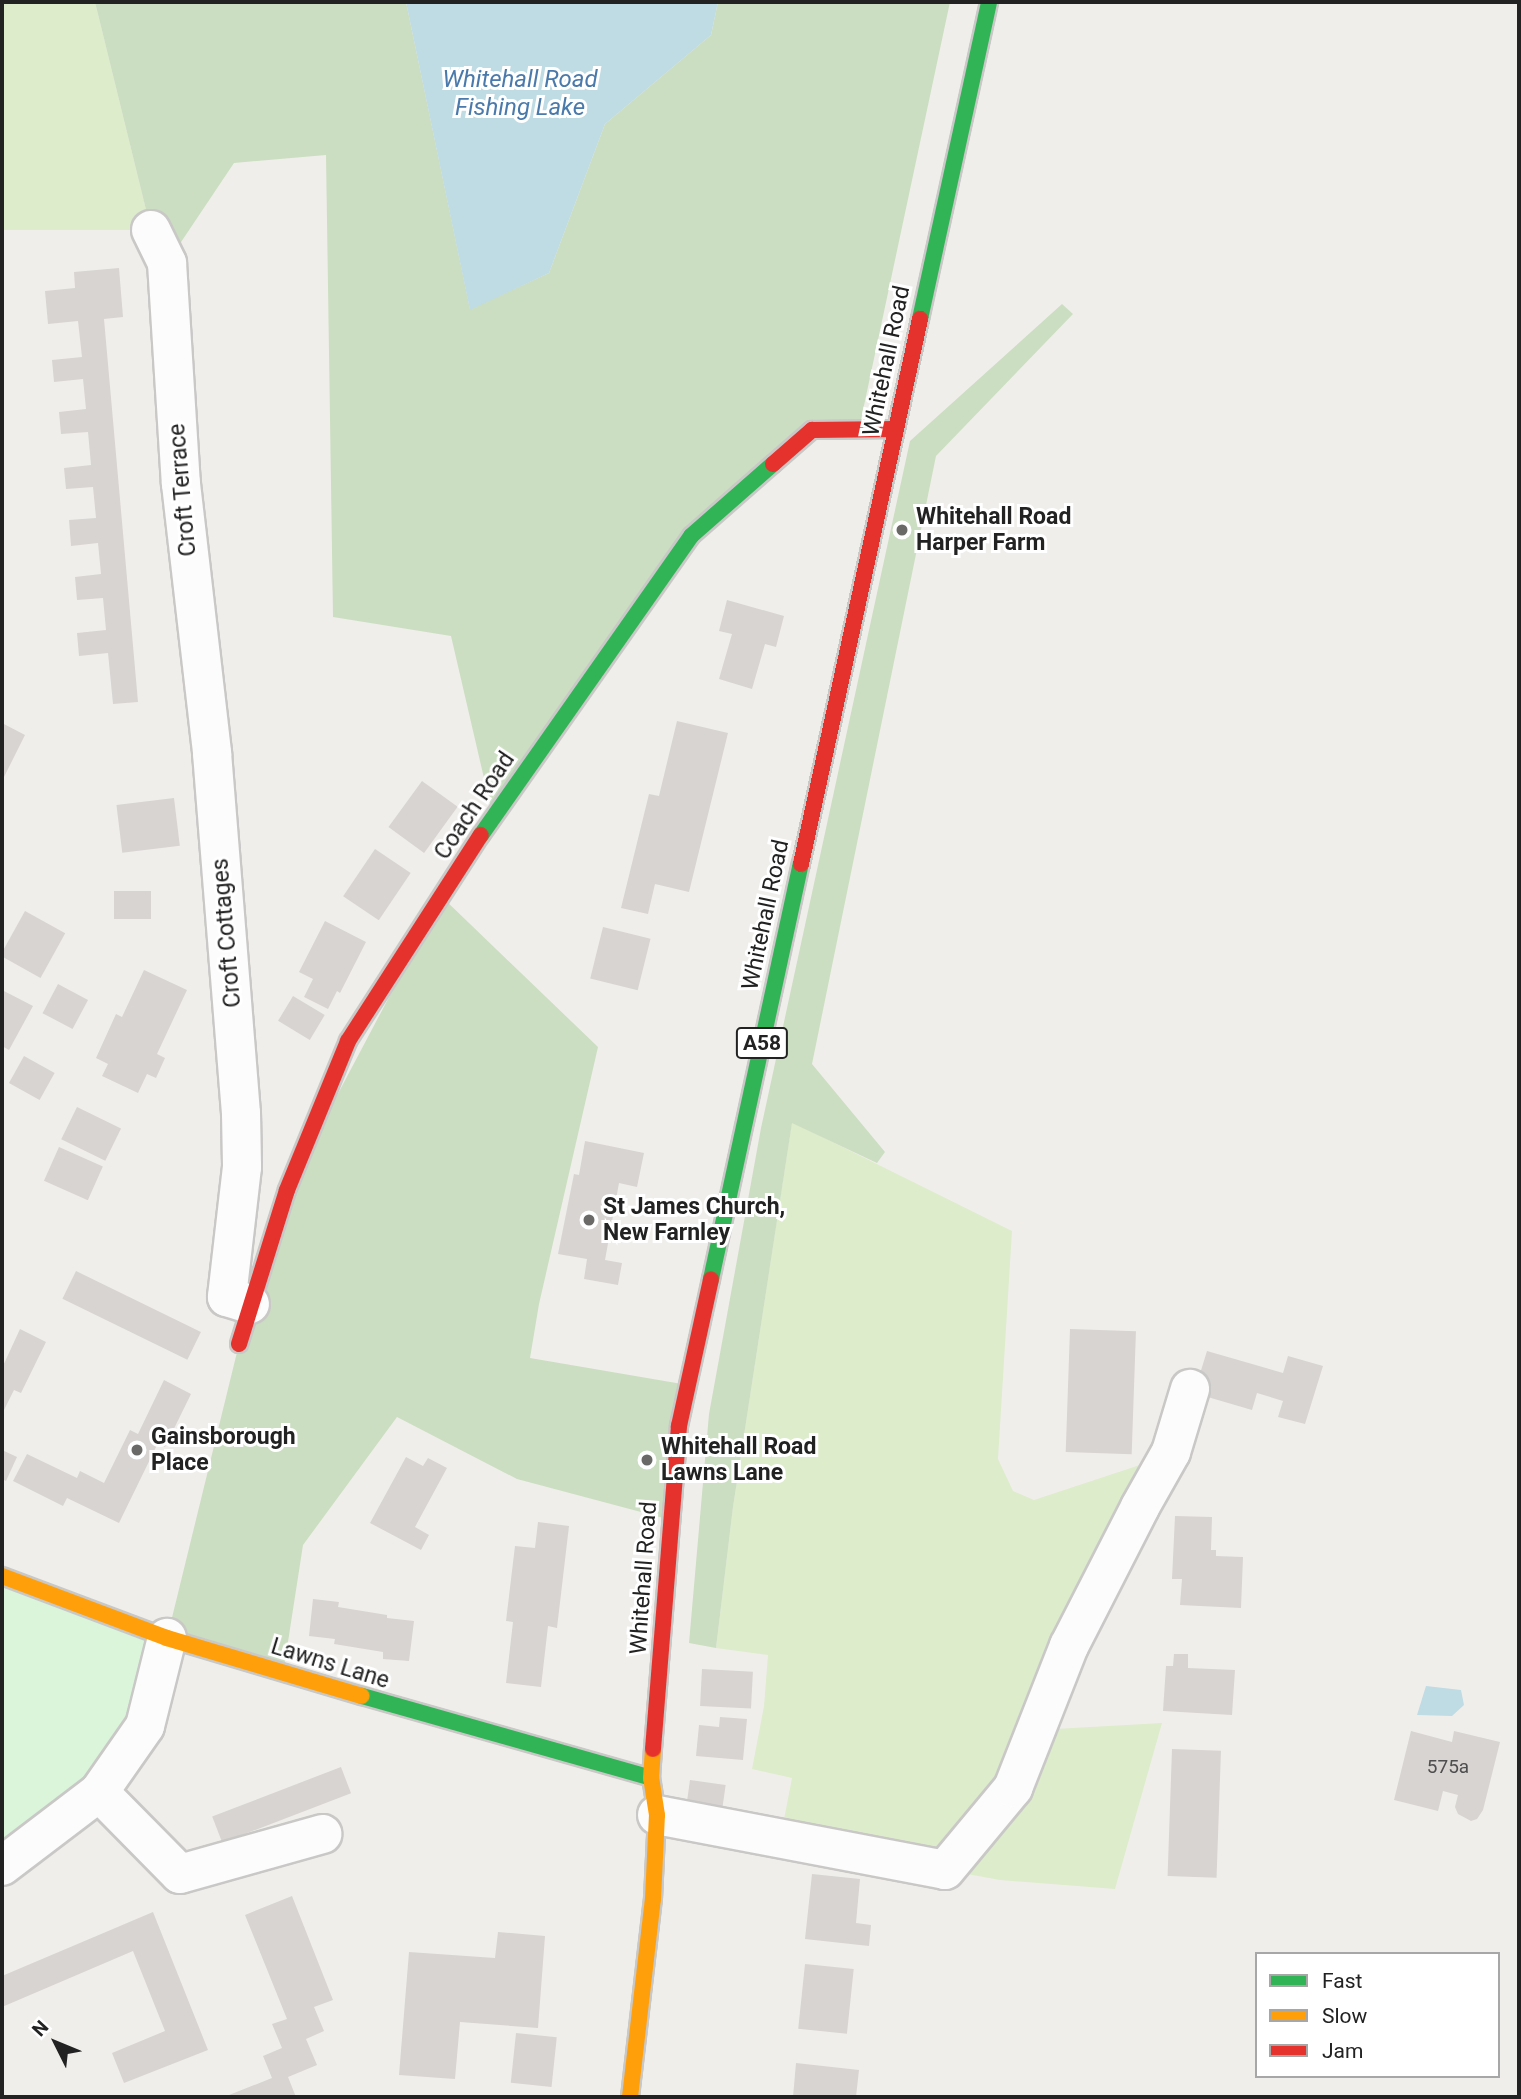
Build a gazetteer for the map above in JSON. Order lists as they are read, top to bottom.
{
  "streets": {
    "main road": [
      "Whitehall Road",
      "Coach Road",
      "A58",
      "Lawns Lane"
    ],
    "street": ["Croft Terrace", "Croft Cottages"]
  },
  "crossings": [
    ["Whitehall Road", "Coach Road"],
    ["Whitehall Road", "Lawns Lane"],
    ["Croft Terrace", "Croft Cottages"],
    ["Coach Road", "Croft Cottages"]
  ],
  "water": ["Whitehall Road Fishing Lake"],
  "places": [
    "Whitehall Road Harper Farm",
    "St James Church, New Farnley",
    "Gainsborough Place",
    "Whitehall Road Lawns Lane"
  ],
  "house_numbers": ["575a"],
  "legend": ["Fast", "Slow", "Jam"],
  "north": "top left"
}
